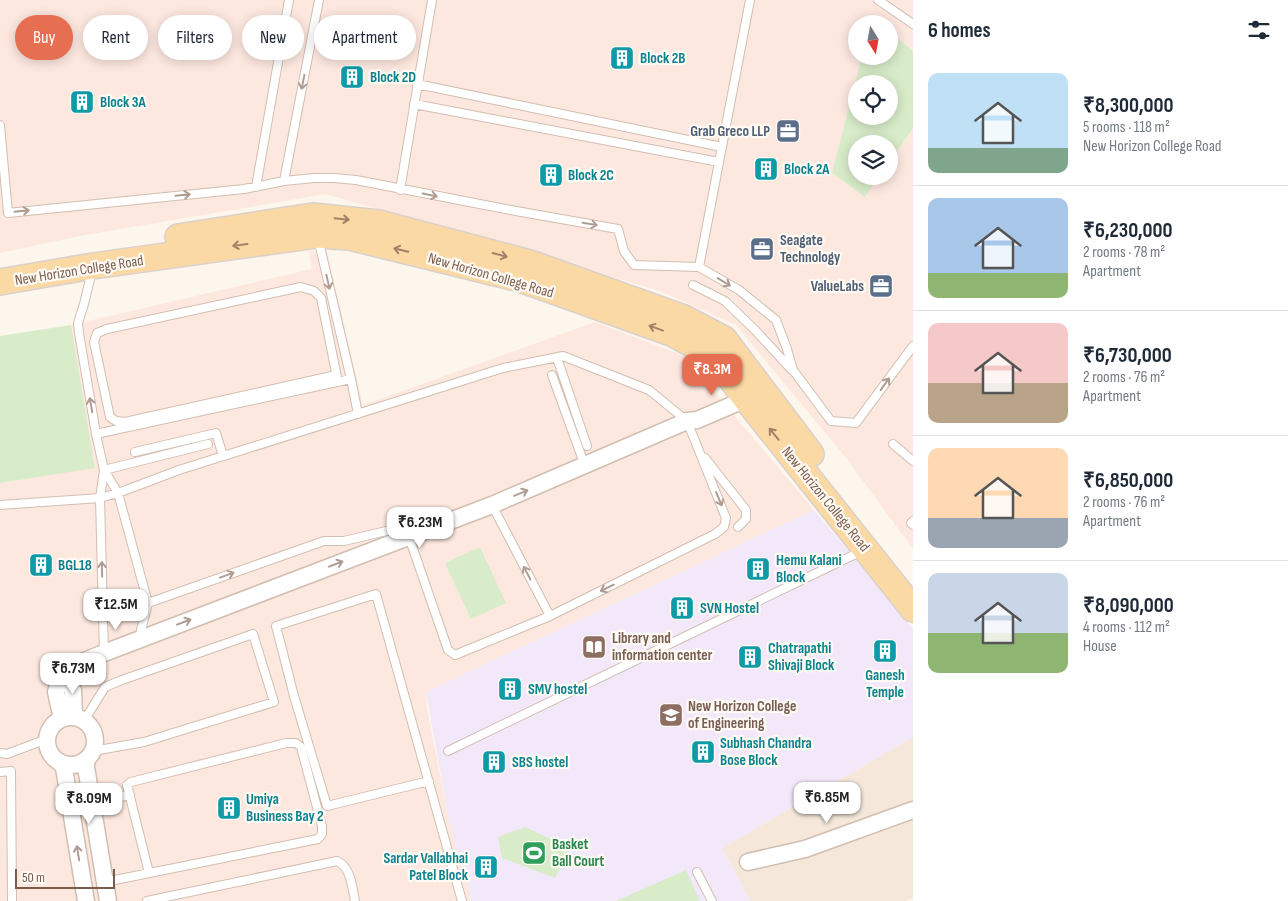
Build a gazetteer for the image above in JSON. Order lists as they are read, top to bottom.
{
  "streets": {
    "main road": ["New Horizon College Road"]
  },
  "places": {
    "building": [
      "Block 2B",
      "Block 2D",
      "Block 3A",
      "Block 2A",
      "Block 2C",
      "BGL18",
      "Hemu Kalani Block",
      "SVN Hostel",
      "Ganesh Temple",
      "Chatrapathi Shivaji Block",
      "SMV hostel",
      "Subhash Chandra Bose Block",
      "SBS hostel",
      "Umiya Business Bay 2",
      "Sardar Vallabhai Patel Block"
    ],
    "office": ["Grab Greco LLP", "Seagate Technology", "ValueLabs"],
    "library": ["Library and information center"],
    "school or university": ["New Horizon College of Engineering"],
    "sports": ["Basket Ball Court"]
  },
  "scale_bar": "50 m",
  "north": "bottom",
  "page": {
    "heading": "6 homes",
    "chip": [
      "Buy",
      "Rent",
      "Filters",
      "New",
      "Apartment"
    ],
    "list": [
      {
        "name": "₹8,300,000",
        "note": "5 rooms · 118 m² · New Horizon College Road"
      },
      {
        "name": "₹6,230,000",
        "note": "2 rooms · 78 m² · Apartment"
      },
      {
        "name": "₹6,730,000",
        "note": "2 rooms · 76 m² · Apartment"
      },
      {
        "name": "₹6,850,000",
        "note": "2 rooms · 76 m² · Apartment"
      },
      {
        "name": "₹8,090,000",
        "note": "4 rooms · 112 m² · House"
      }
    ],
    "price": [
      "₹8.3M",
      "₹6.23M",
      "₹12.5M",
      "₹6.73M",
      "₹6.85M",
      "₹8.09M"
    ],
    "scale": "50 m"
  }
}
